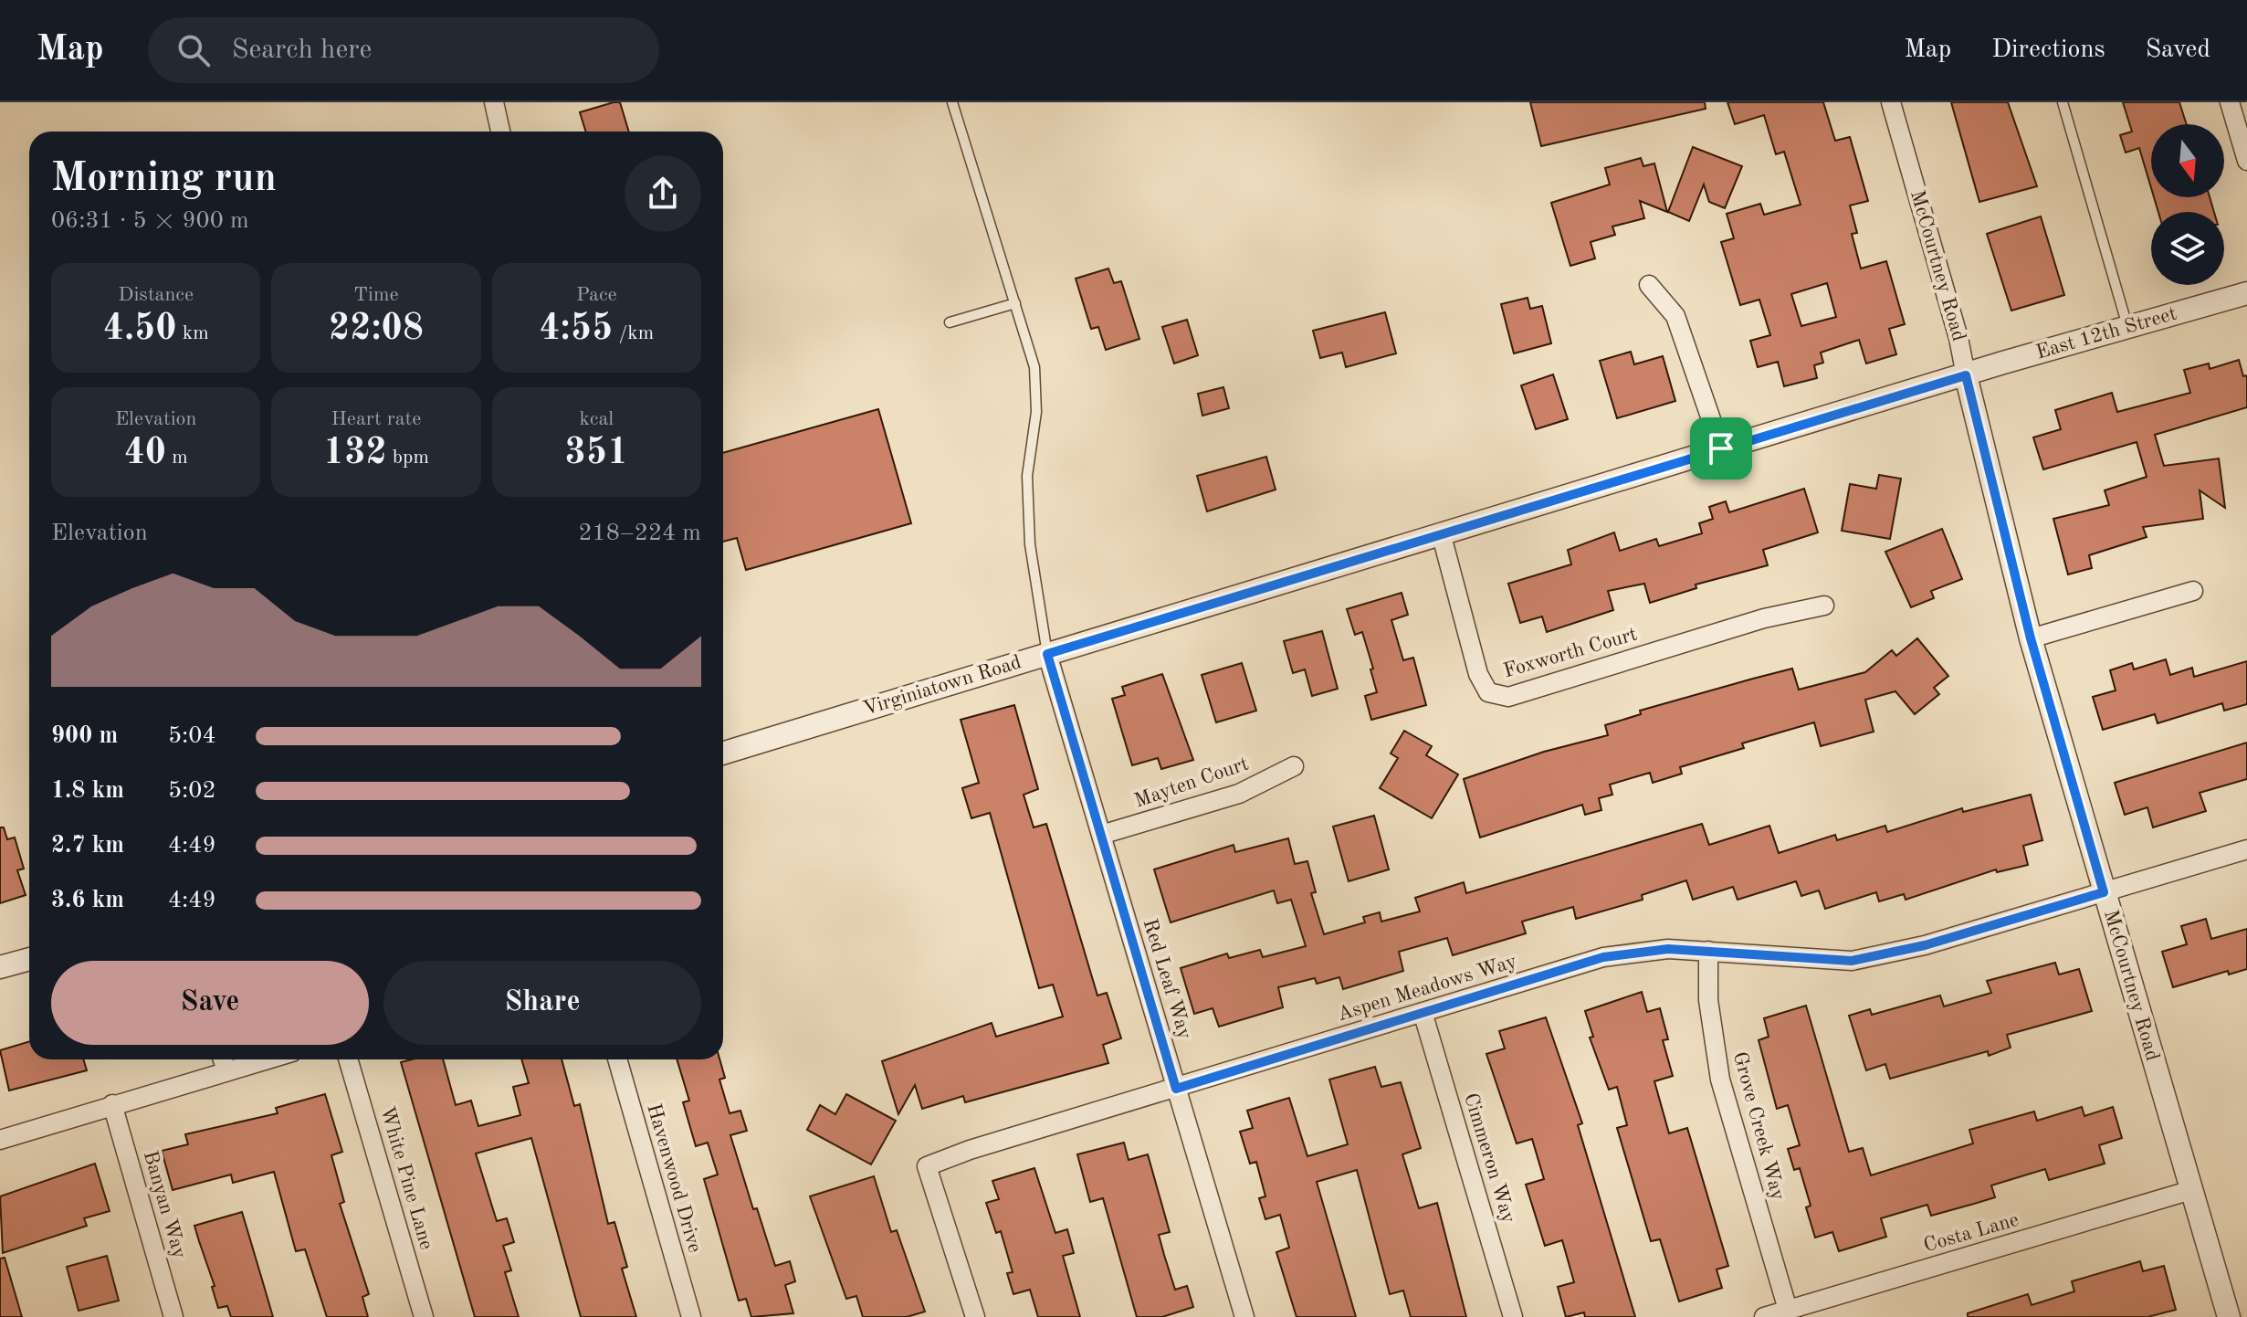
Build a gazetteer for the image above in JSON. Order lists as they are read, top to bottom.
{
  "streets": {
    "street": [
      "McCourtney Road",
      "East 12th Street",
      "Foxworth Court",
      "Virginiatown Road",
      "Mayten Court",
      "Red Leaf Way",
      "Aspen Meadows Way",
      "Grove Creek Way",
      "Cimmeron Way",
      "White Pine Lane",
      "Havenwood Drive",
      "Banyan Way",
      "Costa Lane"
    ]
  },
  "crossings": [
    ["McCourtney Road", "East 12th Street"],
    ["McCourtney Road", "Virginiatown Road"],
    ["McCourtney Road", "Aspen Meadows Way"],
    ["McCourtney Road", "Costa Lane"],
    ["East 12th Street", "Virginiatown Road"],
    ["Foxworth Court", "Virginiatown Road"],
    ["Virginiatown Road", "Red Leaf Way"],
    ["Mayten Court", "Red Leaf Way"],
    ["Red Leaf Way", "Aspen Meadows Way"],
    ["Aspen Meadows Way", "Grove Creek Way"],
    ["Aspen Meadows Way", "Cimmeron Way"],
    ["Grove Creek Way", "Costa Lane"]
  ],
  "north": "bottom",
  "page": {
    "header": "Map",
    "search": "Search here",
    "nav": ["Map", "Directions", "Saved"],
    "heading": ["Morning run", "06:31 · 5 × 900 m"],
    "stats": [
      ["Distance", "4.50 km"],
      ["Time", "22:08"],
      ["Pace", "4:55 /km"],
      ["Elevation", "40 m"],
      ["Heart rate", "132 bpm"],
      ["kcal", "351"]
    ],
    "chart": ["Elevation", "218–224 m"],
    "list": [
      {
        "name": "900 m",
        "note": "5:04"
      },
      {
        "name": "1.8 km",
        "note": "5:02"
      },
      {
        "name": "2.7 km",
        "note": "4:49"
      },
      {
        "name": "3.6 km",
        "note": "4:49"
      }
    ],
    "buttons": ["Save", "Share"]
  }
}
